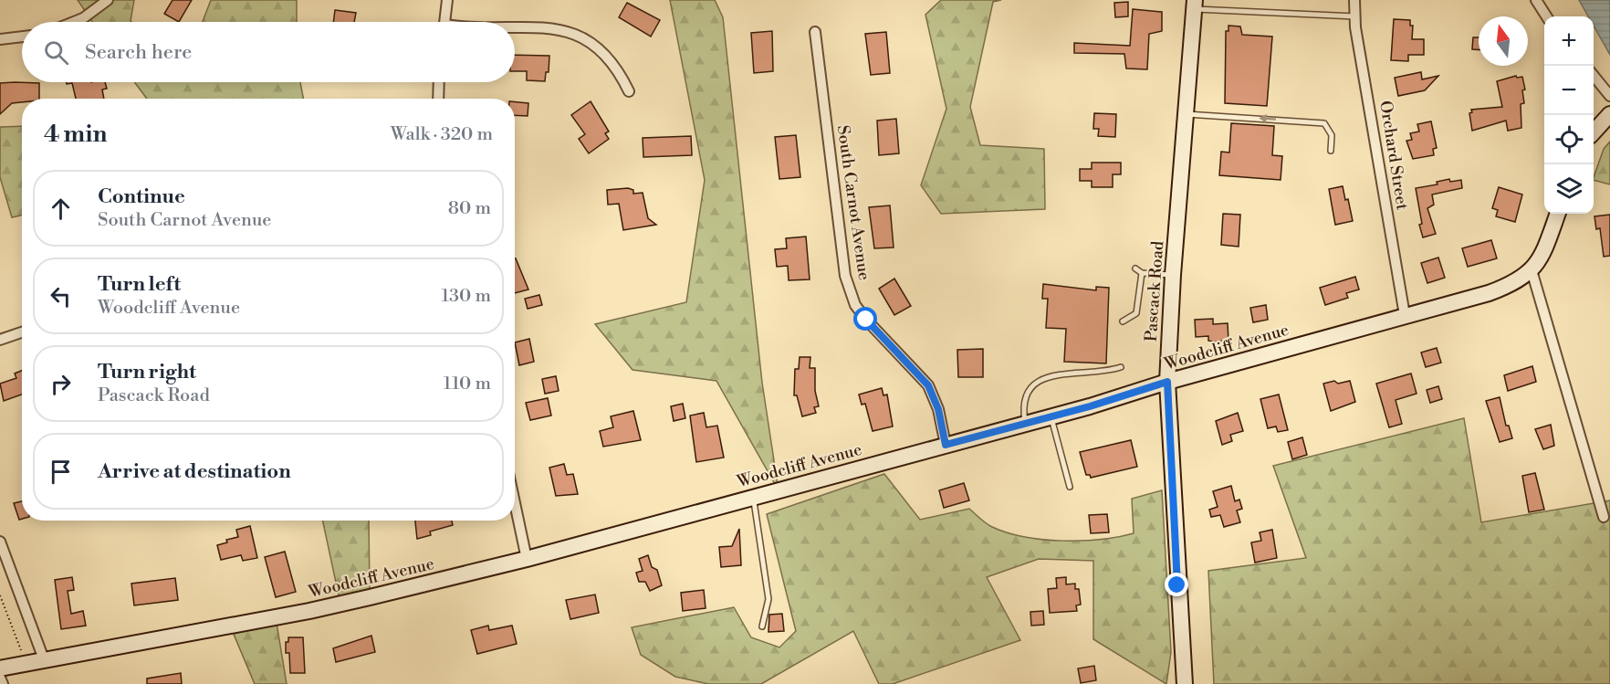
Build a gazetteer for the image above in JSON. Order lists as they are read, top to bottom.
{
  "streets": {
    "main road": ["Pascack Road", "Woodcliff Avenue"],
    "street": ["Orchard Street", "South Carnot Avenue"]
  },
  "crossings": [
    ["Orchard Street", "Woodcliff Avenue"],
    ["South Carnot Avenue", "Woodcliff Avenue"],
    ["Pascack Road", "Woodcliff Avenue"]
  ],
  "north": "top",
  "page": {
    "map_buttons": ["+", "−"],
    "search": "Search here",
    "heading": ["4 min", "Walk · 320 m"],
    "list": [
      ["Continue", "South Carnot Avenue", "80 m"],
      ["Turn left", "Woodcliff Avenue", "130 m"],
      ["Turn right", "Pascack Road", "110 m"],
      "Arrive at destination"
    ]
  }
}
